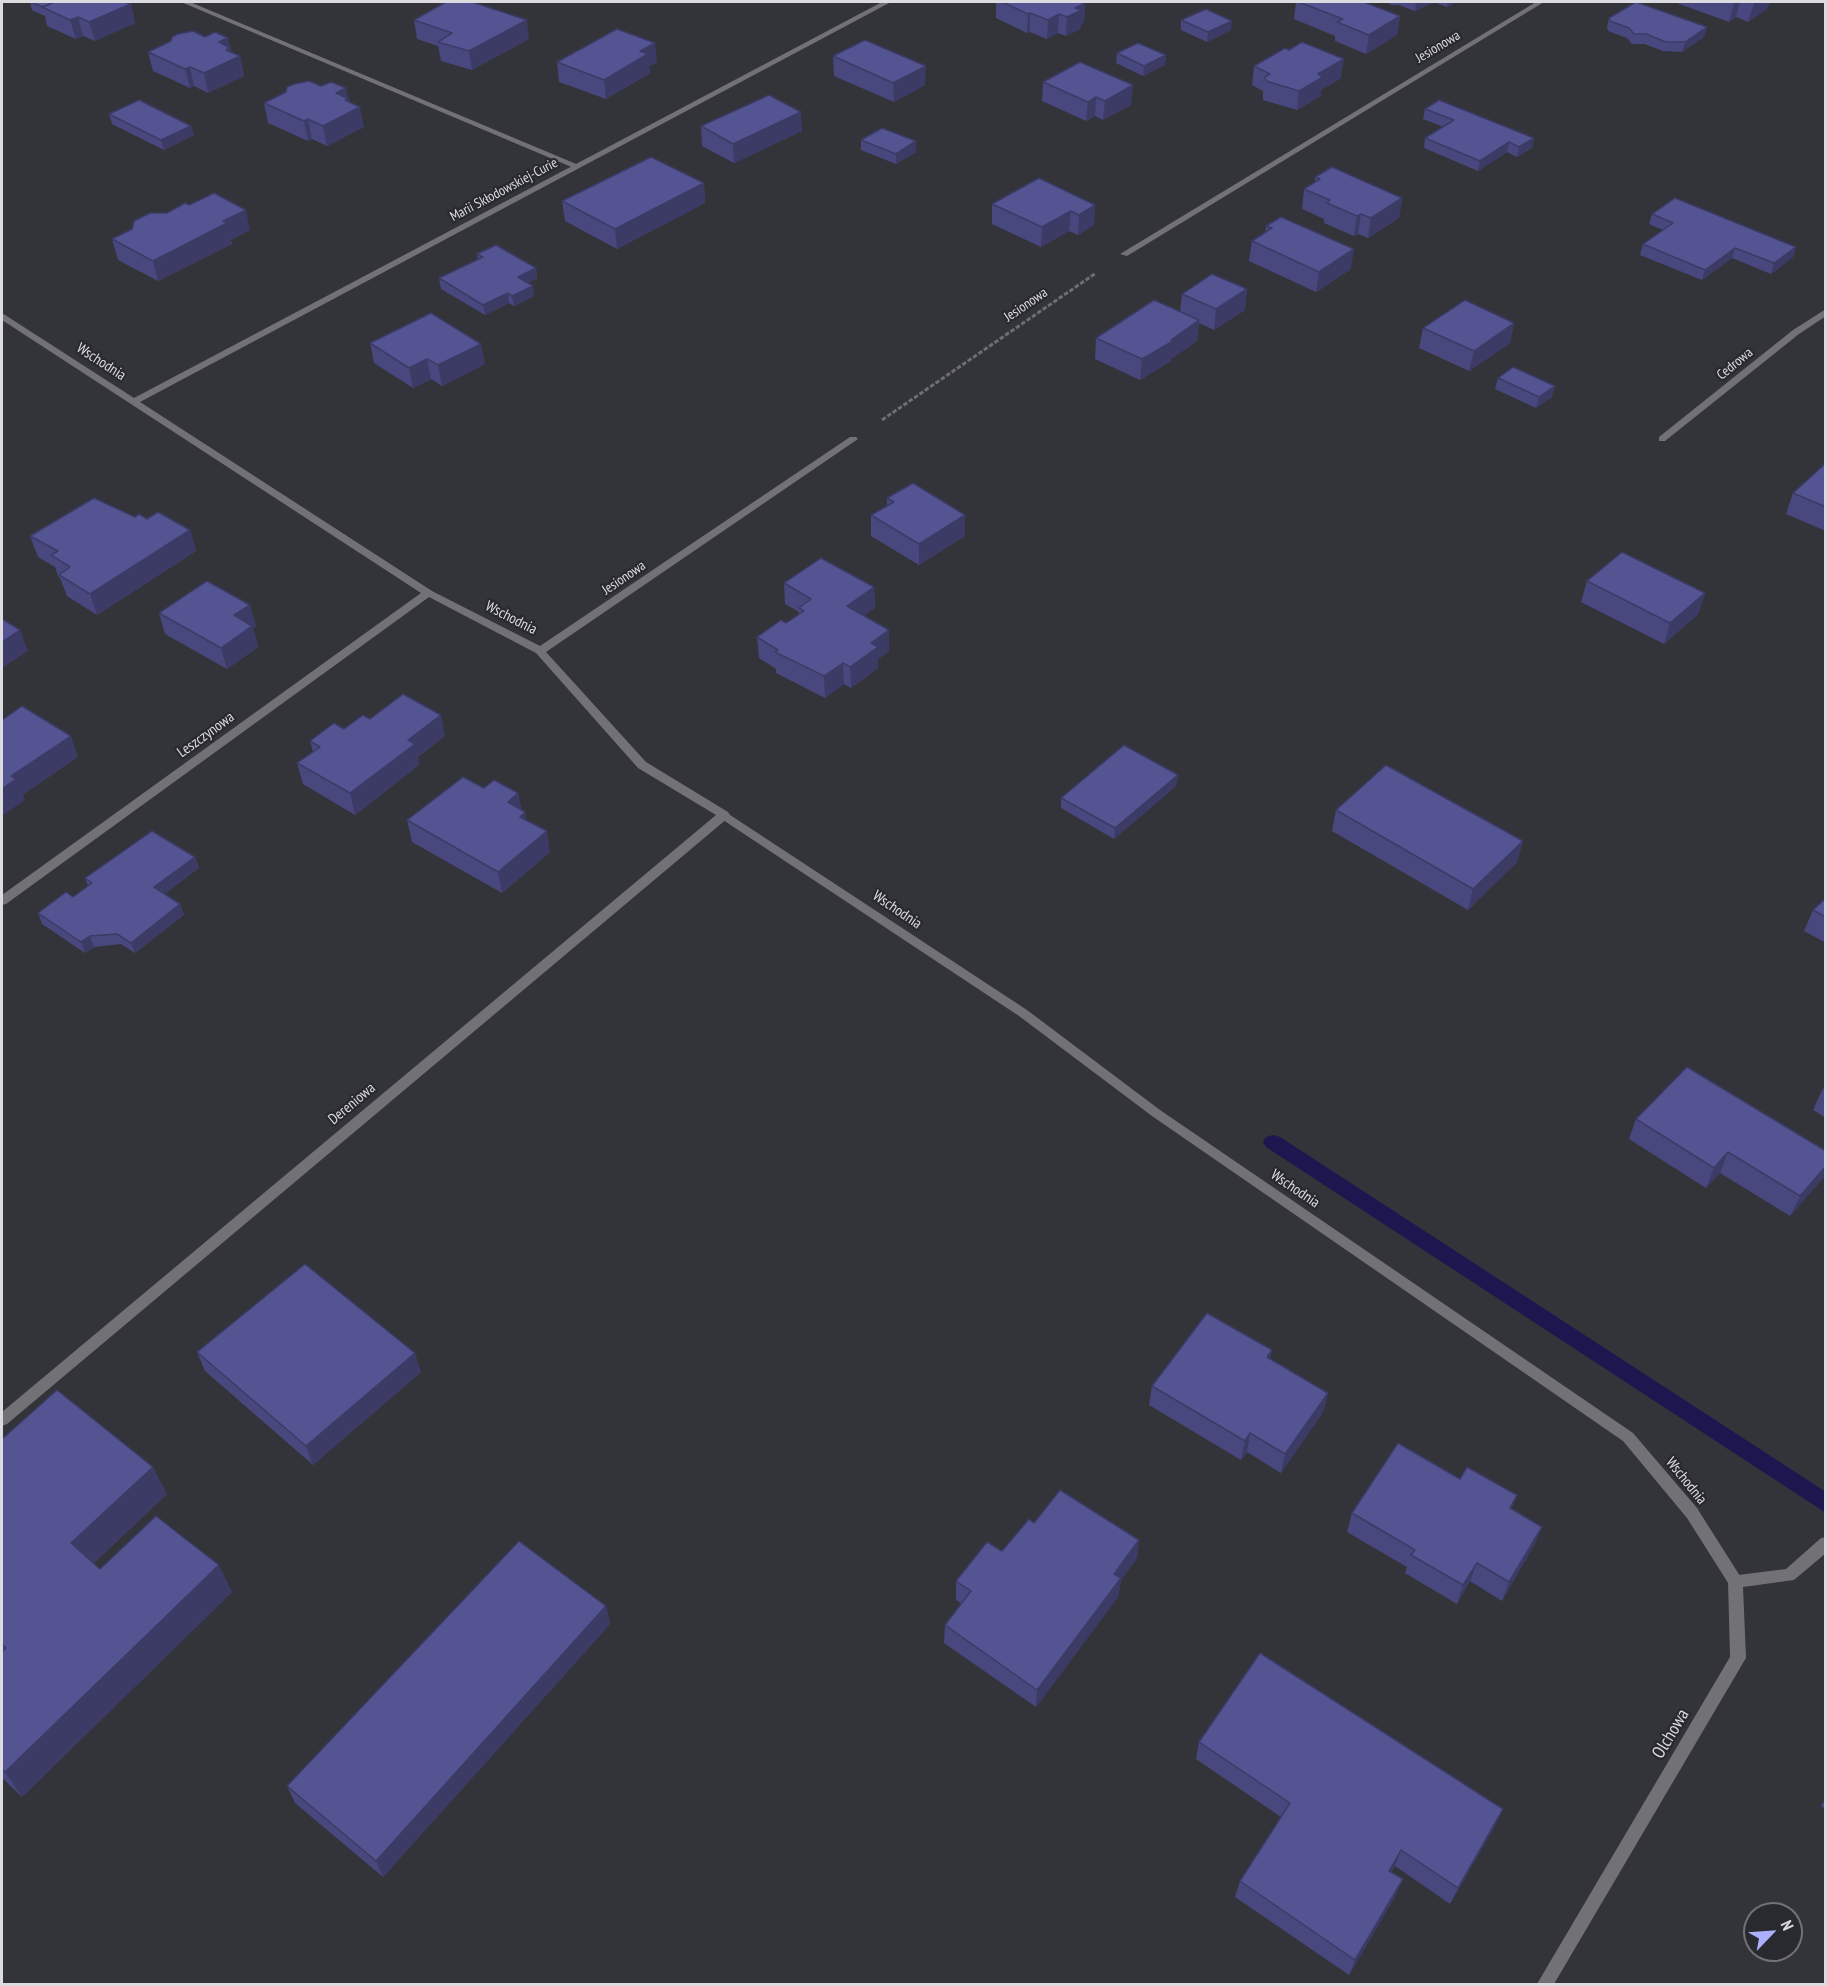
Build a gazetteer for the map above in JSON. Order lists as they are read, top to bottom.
{
  "streets": {
    "street": [
      "Jesionowa",
      "Marii Skłodowskiej-Curie",
      "Wschodnia",
      "Cedrowa",
      "Leszczynowa",
      "Dereniowa",
      "Olchowa"
    ]
  },
  "crossings": [
    ["Jesionowa", "Wschodnia"],
    ["Marii Skłodowskiej-Curie", "Wschodnia"],
    ["Wschodnia", "Leszczynowa"],
    ["Wschodnia", "Dereniowa"],
    ["Wschodnia", "Olchowa"]
  ],
  "north": "top right"
}
